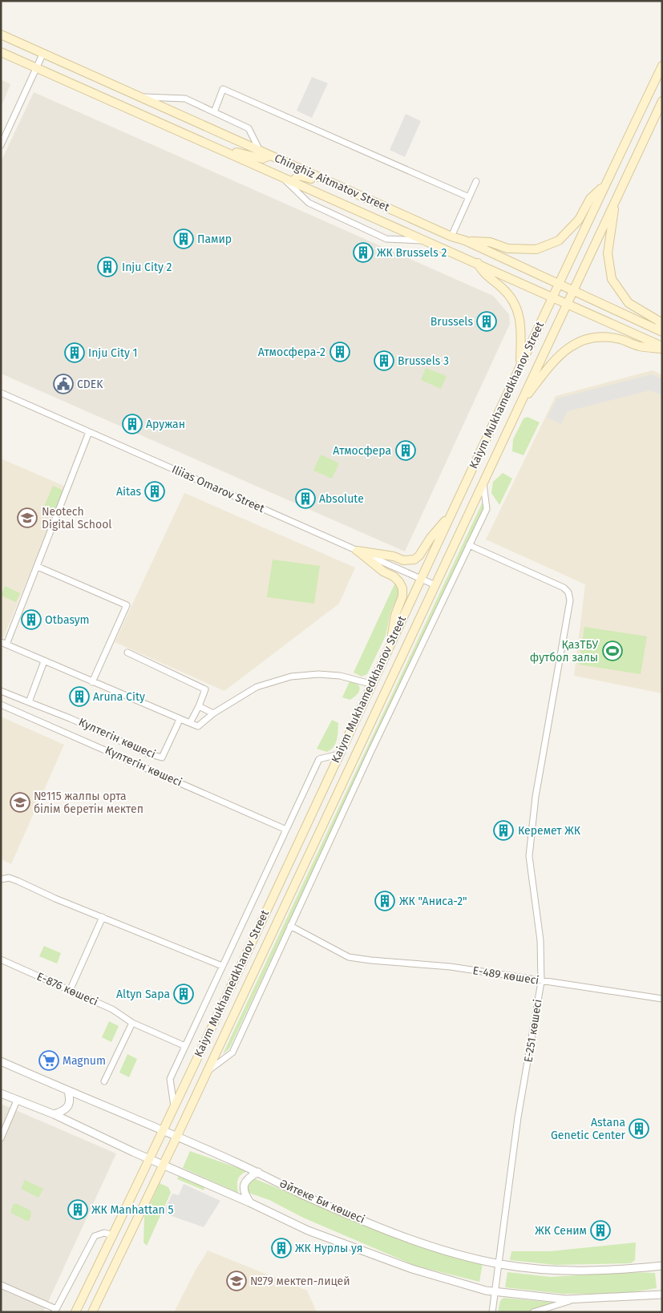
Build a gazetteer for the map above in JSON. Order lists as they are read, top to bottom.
{
  "streets": {
    "main road": ["Chinghiz Aitmatov Street", "Kaiym Mukhamedkhanov Street"],
    "street": [
      "Iliias Omarov Street",
      "Култегін көшесі",
      "Күлтегін көшесі",
      "Е-489 көшесі",
      "Е-876 көшесі",
      "Е-251 көшесі",
      "Әйтеке Би көшесі"
    ]
  },
  "crossings": [
    ["Chinghiz Aitmatov Street", "Kaiym Mukhamedkhanov Street"],
    ["Kaiym Mukhamedkhanov Street", "Iliias Omarov Street"],
    ["Kaiym Mukhamedkhanov Street", "Әйтеке Би көшесі"],
    ["Е-489 көшесі", "Е-251 көшесі"],
    ["Е-251 көшесі", "Әйтеке Би көшесі"]
  ],
  "places": {
    "building": [
      "Памир",
      "ЖК Brussels 2",
      "Inju City 2",
      "Brussels",
      "Атмосфера-2",
      "Inju City 1",
      "Brussels 3",
      "Аружан",
      "Атмосфера",
      "Aitas",
      "Absolute",
      "Otbasym",
      "Aruna City",
      "Керемет ЖК",
      "ЖК \"Аниса-2\"",
      "Altyn Sapa",
      "Astana Genetic Center",
      "ЖК Manhattan 5",
      "ЖК Сеним",
      "ЖК Нурлы уя"
    ],
    "public building": ["CDEK"],
    "school or university": ["Neotech Digital School", "№115 жалпы орта білім беретін мектеп", "№79 мектеп-лицей"],
    "sports": ["ҚазТБУ футбол залы"],
    "supermarket": ["Magnum"]
  }
}
